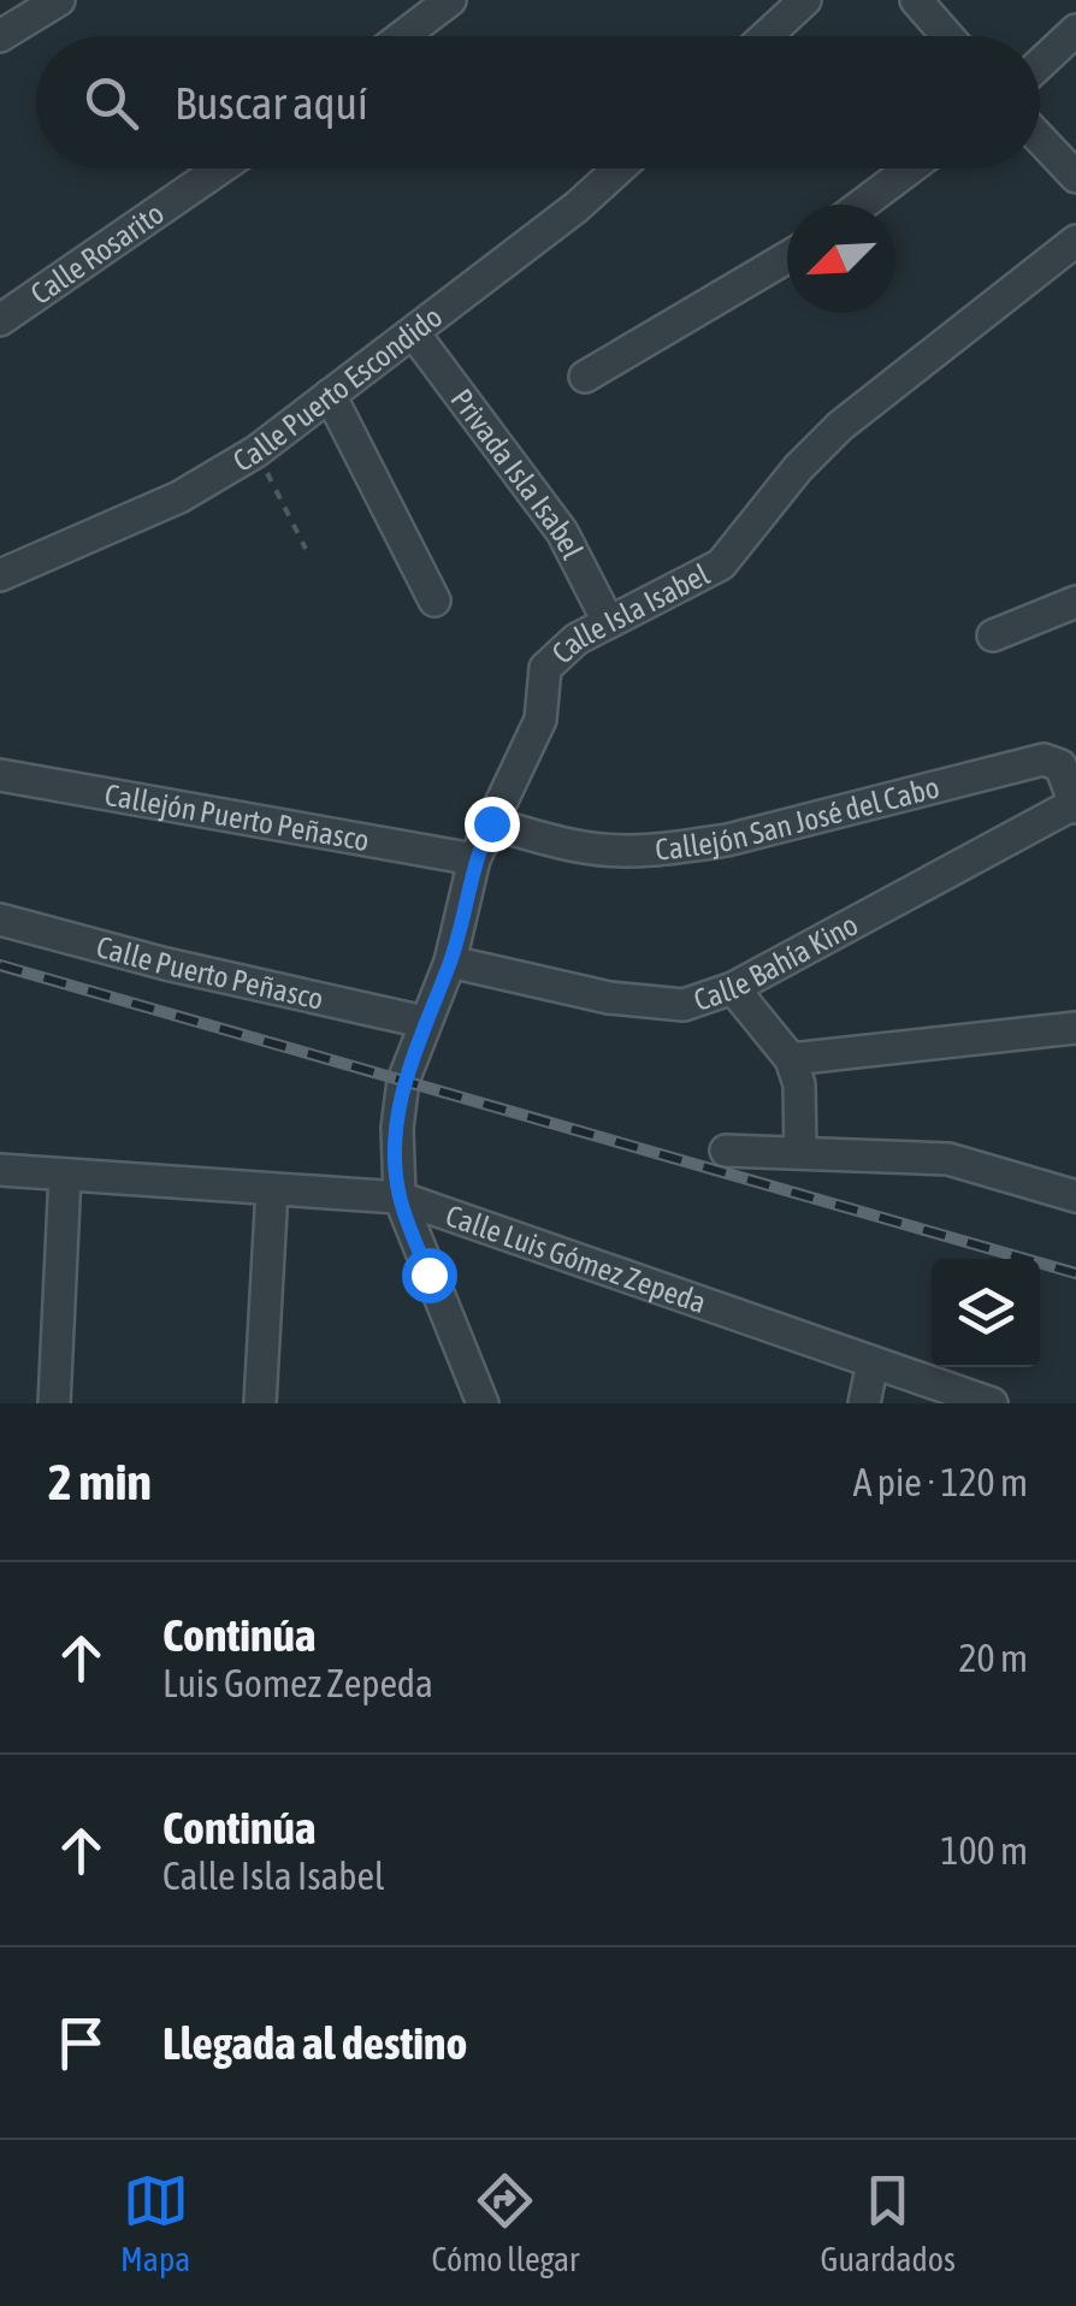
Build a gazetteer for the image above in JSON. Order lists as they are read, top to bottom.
{
  "streets": {
    "street": [
      "Calle Rosarito",
      "Calle Puerto Escondido",
      "Privada Isla Isabel",
      "Calle Isla Isabel",
      "Callejón San José del Cabo",
      "Callejón Puerto Peñasco",
      "Calle Bahía Kino",
      "Calle Puerto Peñasco",
      "Calle Luis Gómez Zepeda"
    ]
  },
  "crossings": [
    ["Calle Puerto Escondido", "Privada Isla Isabel"],
    ["Privada Isla Isabel", "Calle Isla Isabel"],
    ["Calle Isla Isabel", "Callejón San José del Cabo"],
    ["Calle Isla Isabel", "Callejón Puerto Peñasco"],
    ["Calle Isla Isabel", "Calle Bahía Kino"],
    ["Calle Isla Isabel", "Calle Puerto Peñasco"],
    ["Calle Isla Isabel", "Calle Luis Gómez Zepeda"],
    ["Callejón San José del Cabo", "Calle Bahía Kino"]
  ],
  "north": "bottom left",
  "page": {
    "search": "Buscar aquí",
    "heading": ["2 min", "A pie · 120 m"],
    "list": [
      ["Continúa", "Luis Gomez Zepeda", "20 m"],
      ["Continúa", "Calle Isla Isabel", "100 m"],
      "Llegada al destino"
    ],
    "nav": ["Mapa", "Cómo llegar", "Guardados"]
  }
}
